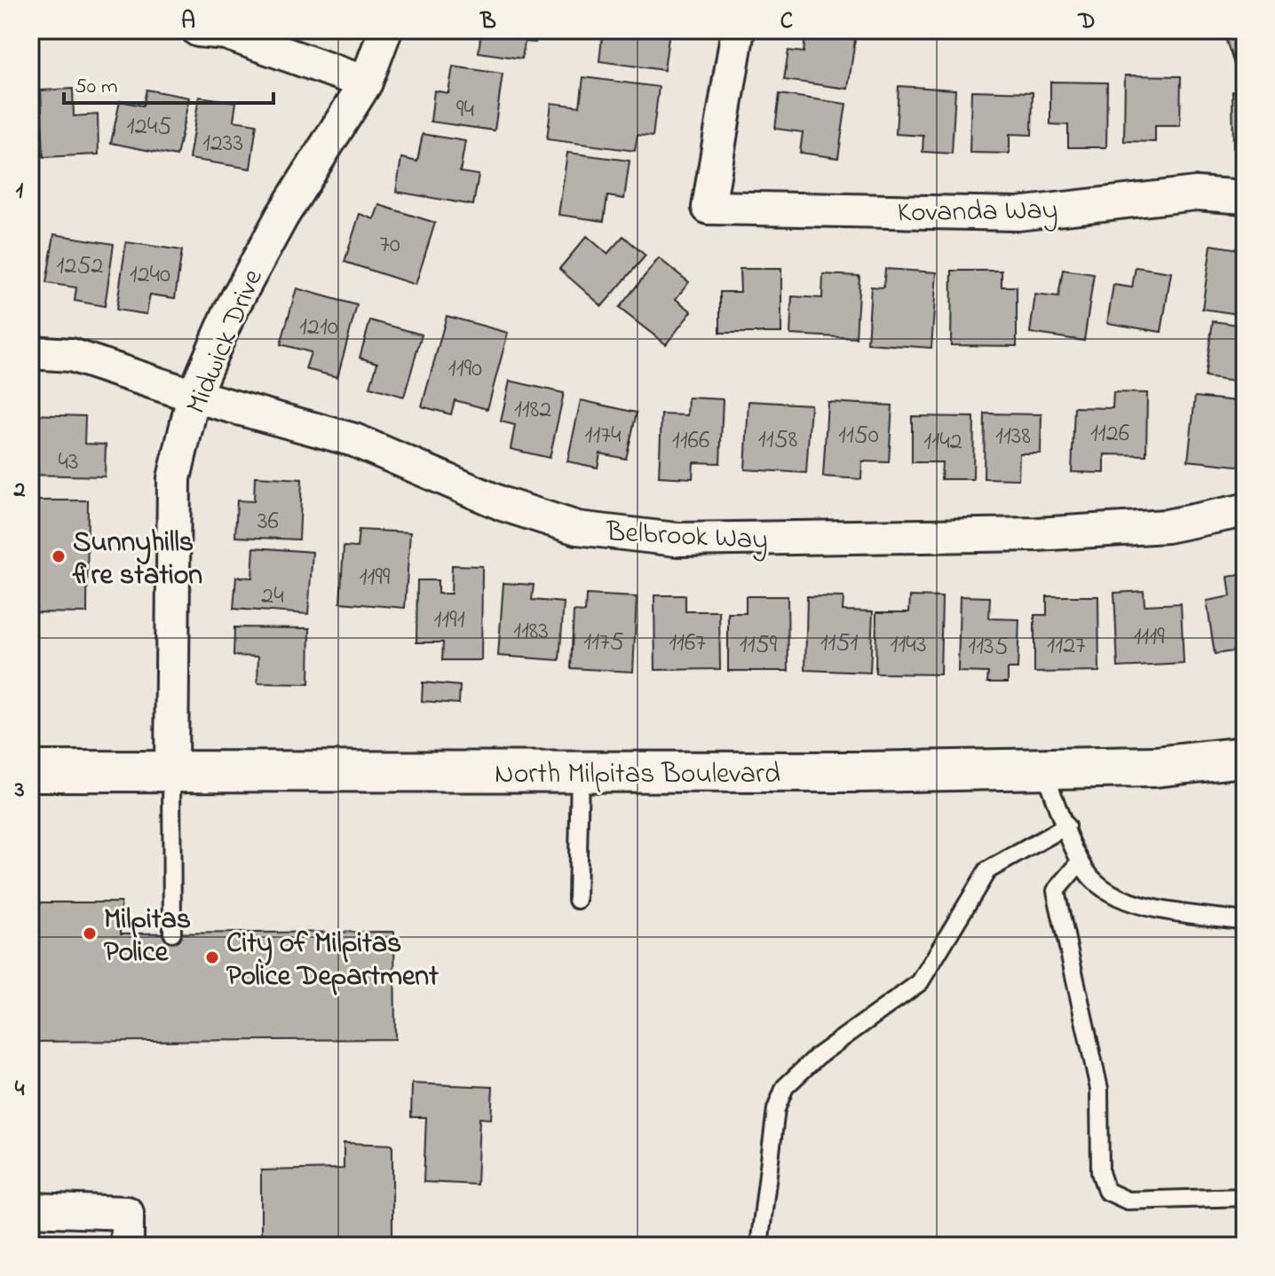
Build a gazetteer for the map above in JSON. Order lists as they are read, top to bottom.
{
  "streets": {
    "main road": ["North Milpitas Boulevard"],
    "street": ["Kovanda Way", "Midwick Drive", "Belbrook Way"]
  },
  "crossings": [
    ["Midwick Drive", "Belbrook Way"],
    ["Midwick Drive", "North Milpitas Boulevard"]
  ],
  "places": ["Sunnyhills fire station", "Milpitas Police", "City of Milpitas Police Department"],
  "house_numbers": [
    "94",
    "1245",
    "1233",
    "70",
    "1252",
    "1240",
    "1210",
    "1190",
    "1182",
    "1126",
    "1174",
    "1150",
    "1138",
    "1158",
    "1166",
    "1142",
    "43",
    "36",
    "1199",
    "24",
    "1191",
    "1183",
    "1119",
    "1175",
    "1167",
    "1151",
    "1159",
    "1143",
    "1127",
    "1135"
  ],
  "scale_bar": "50 m",
  "grid": {
    "columns": [
      "A",
      "B",
      "C",
      "D"
    ],
    "rows": [
      "1",
      "2",
      "3",
      "4"
    ]
  }
}
